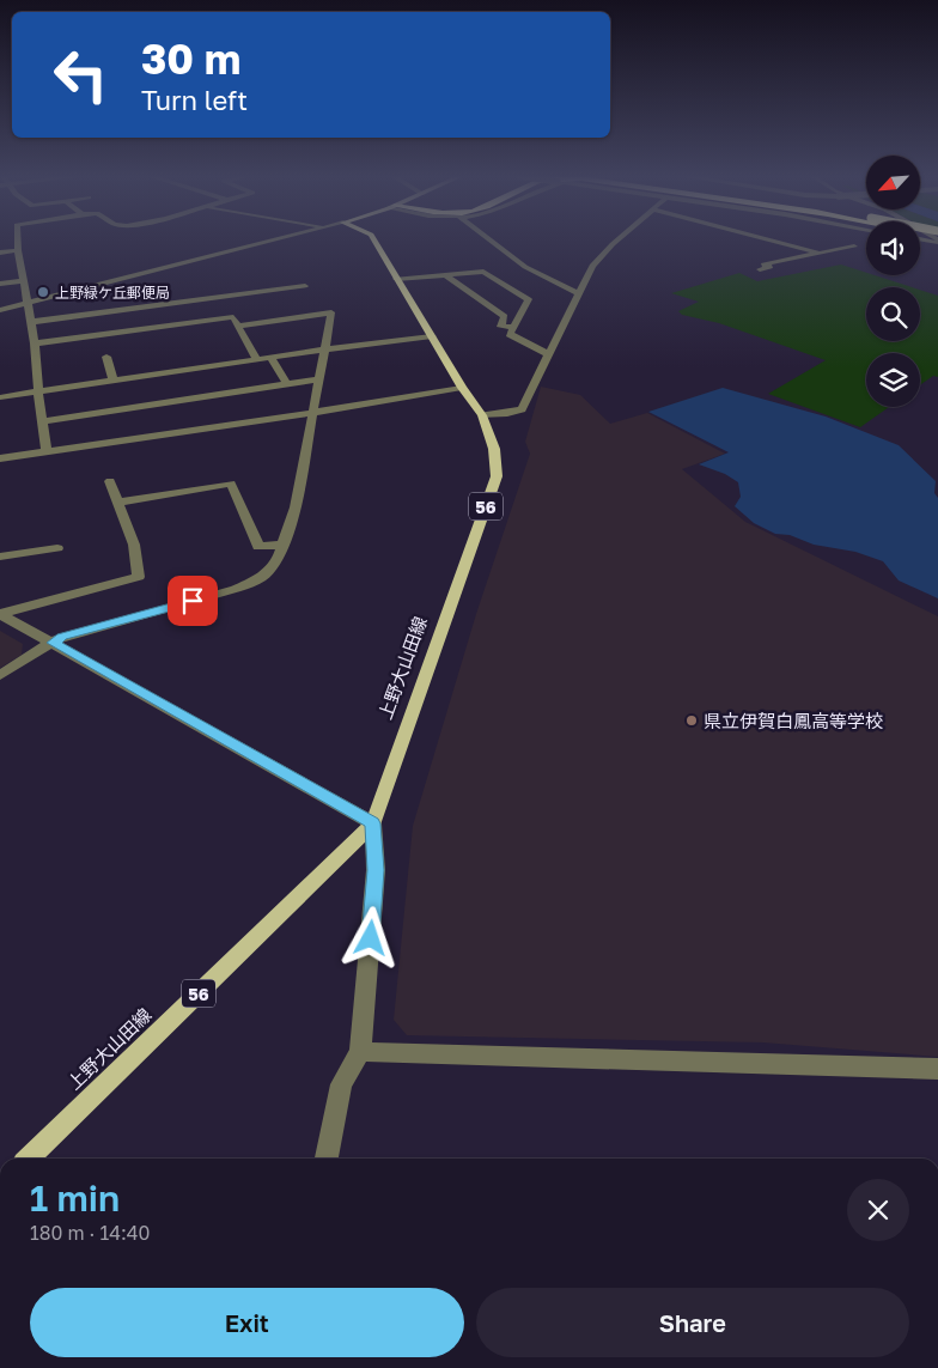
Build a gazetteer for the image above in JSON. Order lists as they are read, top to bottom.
{
  "streets": {
    "main road": ["56", "上野大山田線"]
  },
  "places": ["上野緑ケ丘郵便局", "県立伊賀白鳳高等学校"],
  "north": "bottom left",
  "page": {
    "turn": ["30 m", "Turn left"],
    "heading": ["1 min", "180 m · 14:40"],
    "buttons": ["Exit", "Share"]
  }
}
